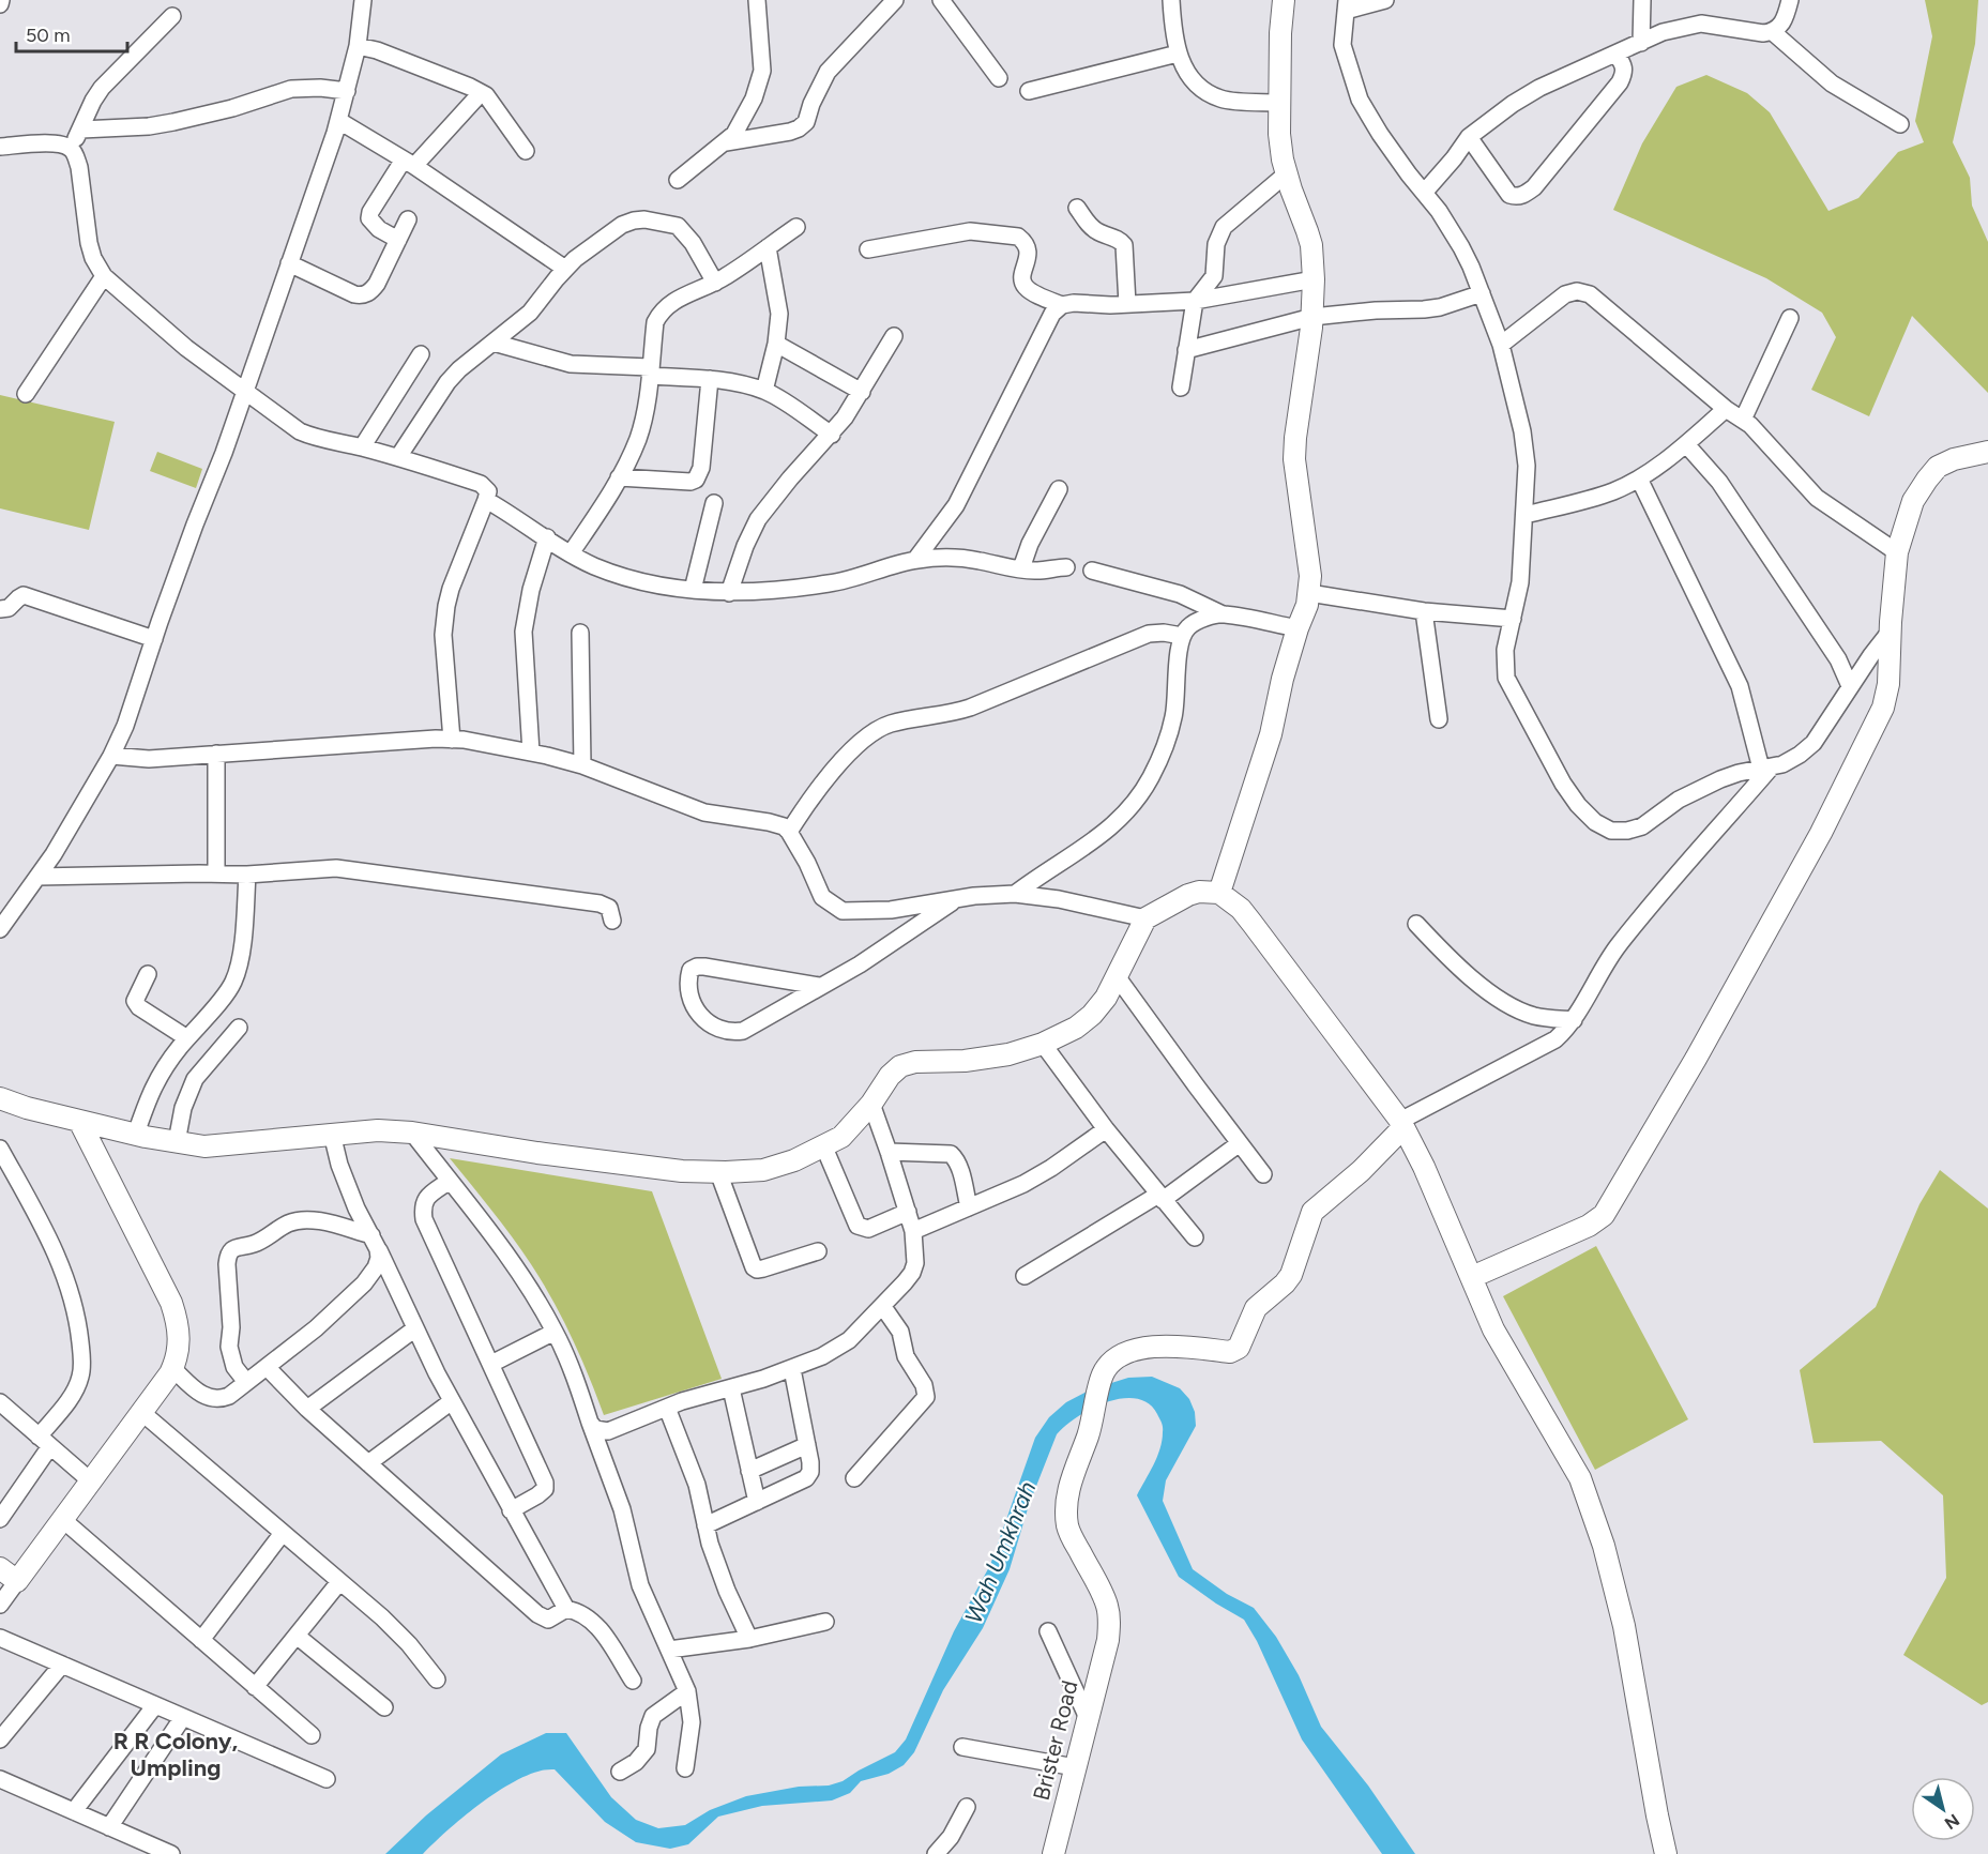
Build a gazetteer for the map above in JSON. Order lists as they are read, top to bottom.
{
  "streets": {
    "street": ["Brister Road"]
  },
  "districts": ["R R Colony, Umpling"],
  "water": ["Wah Umkhrah"],
  "scale_bar": "50 m",
  "north": "bottom right"
}
